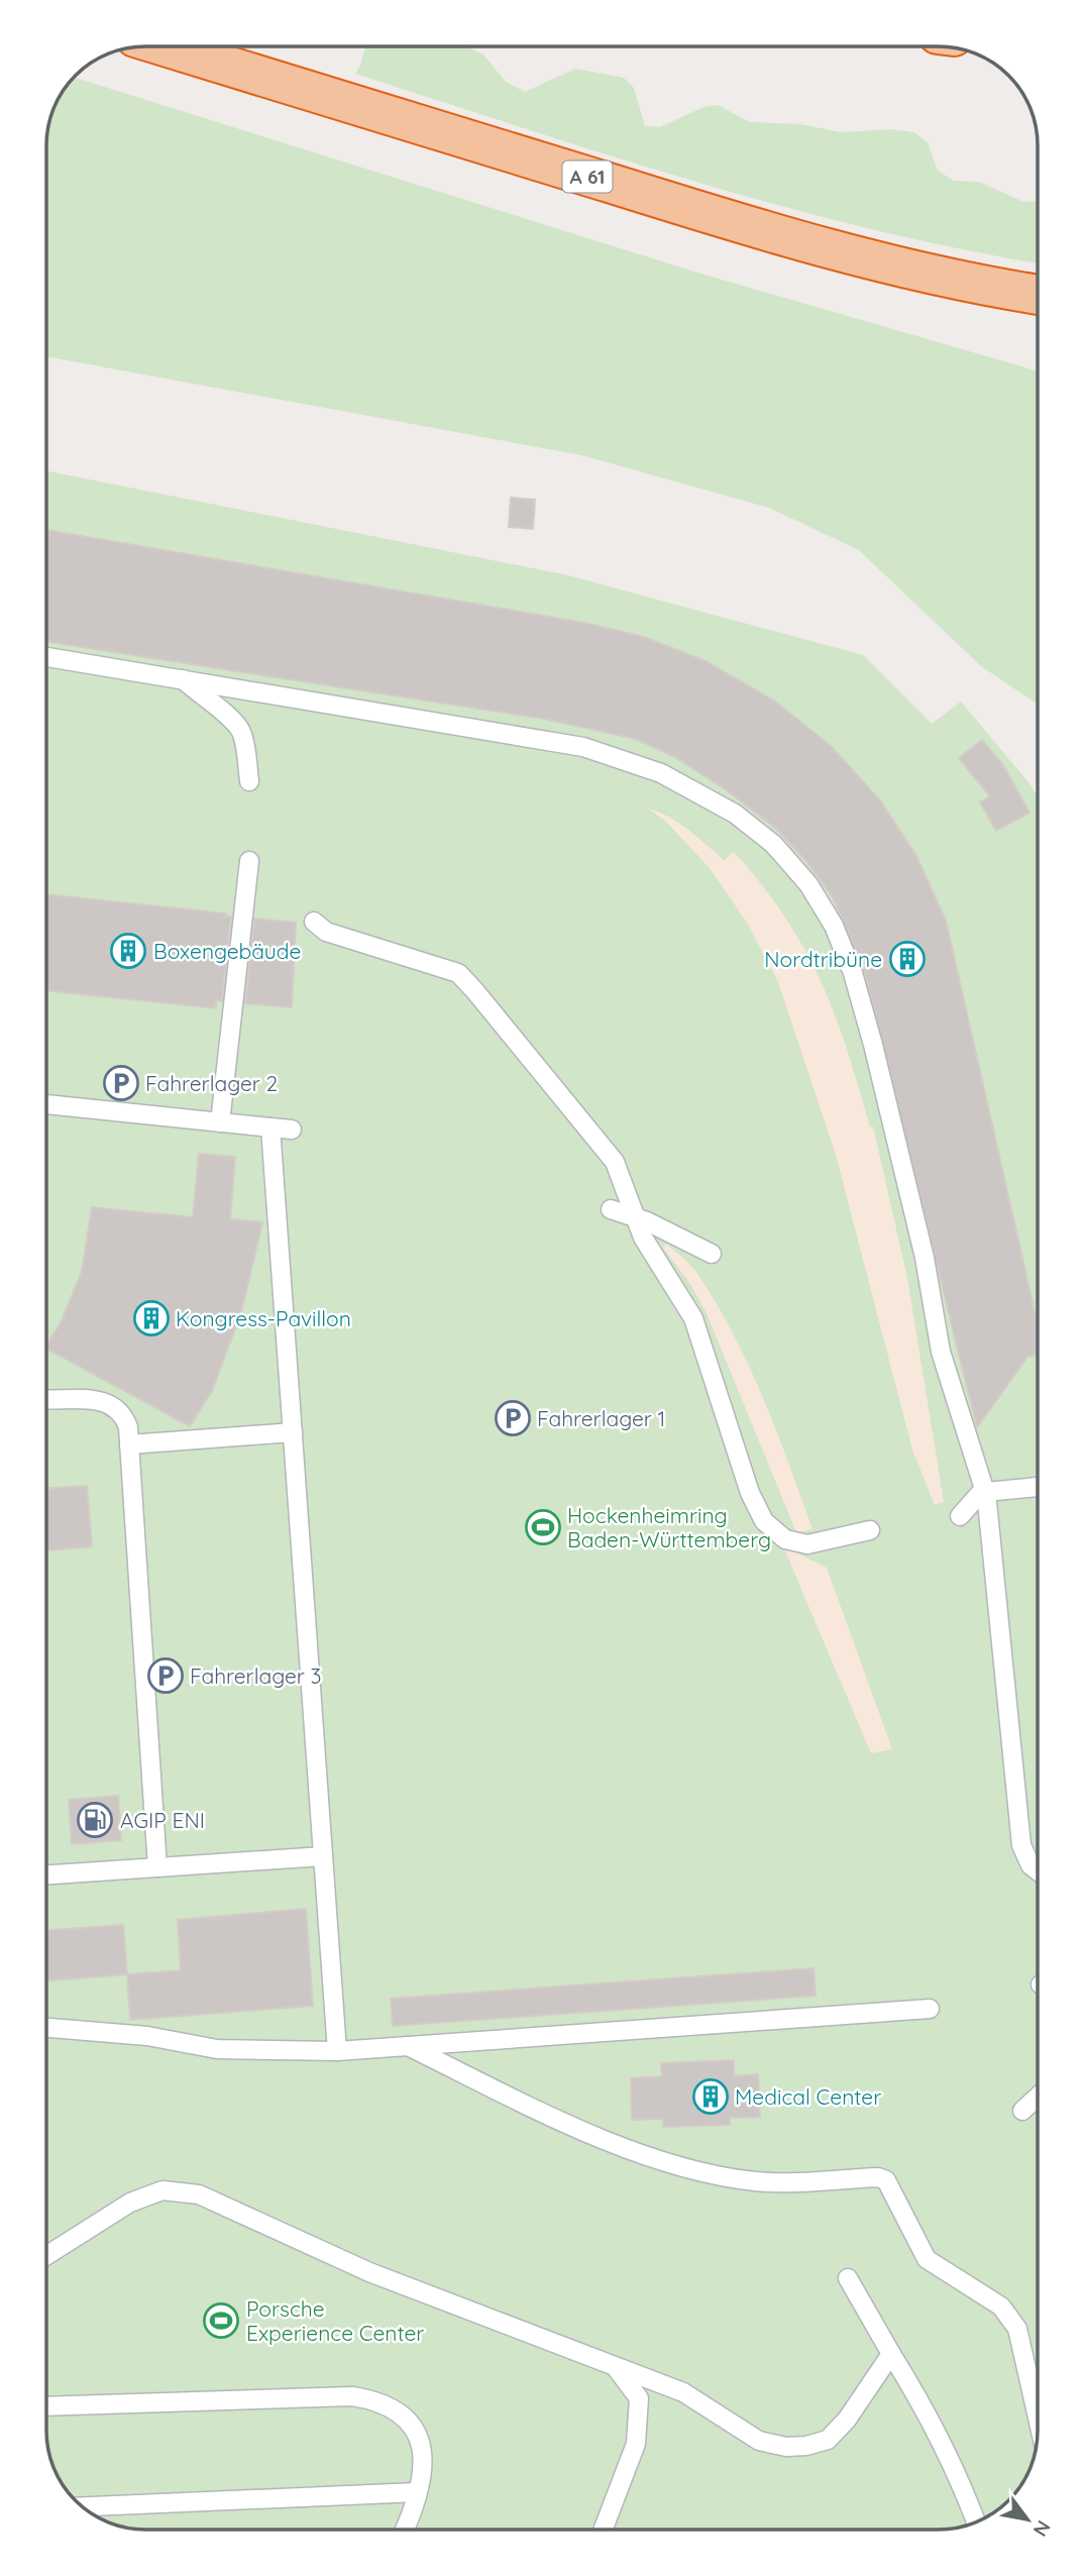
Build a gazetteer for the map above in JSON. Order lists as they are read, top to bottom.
{
  "streets": {
    "highway": ["A 61"]
  },
  "places": {
    "building": [
      "Boxengebäude",
      "Nordtribüne",
      "Kongress-Pavillon",
      "Medical Center"
    ],
    "parking": ["Fahrerlager 2", "Fahrerlager 1", "Fahrerlager 3"],
    "sports": ["Hockenheimring Baden-Württemberg", "Porsche Experience Center"],
    "fuel station": ["AGIP ENI"]
  },
  "north": "bottom right"
}
